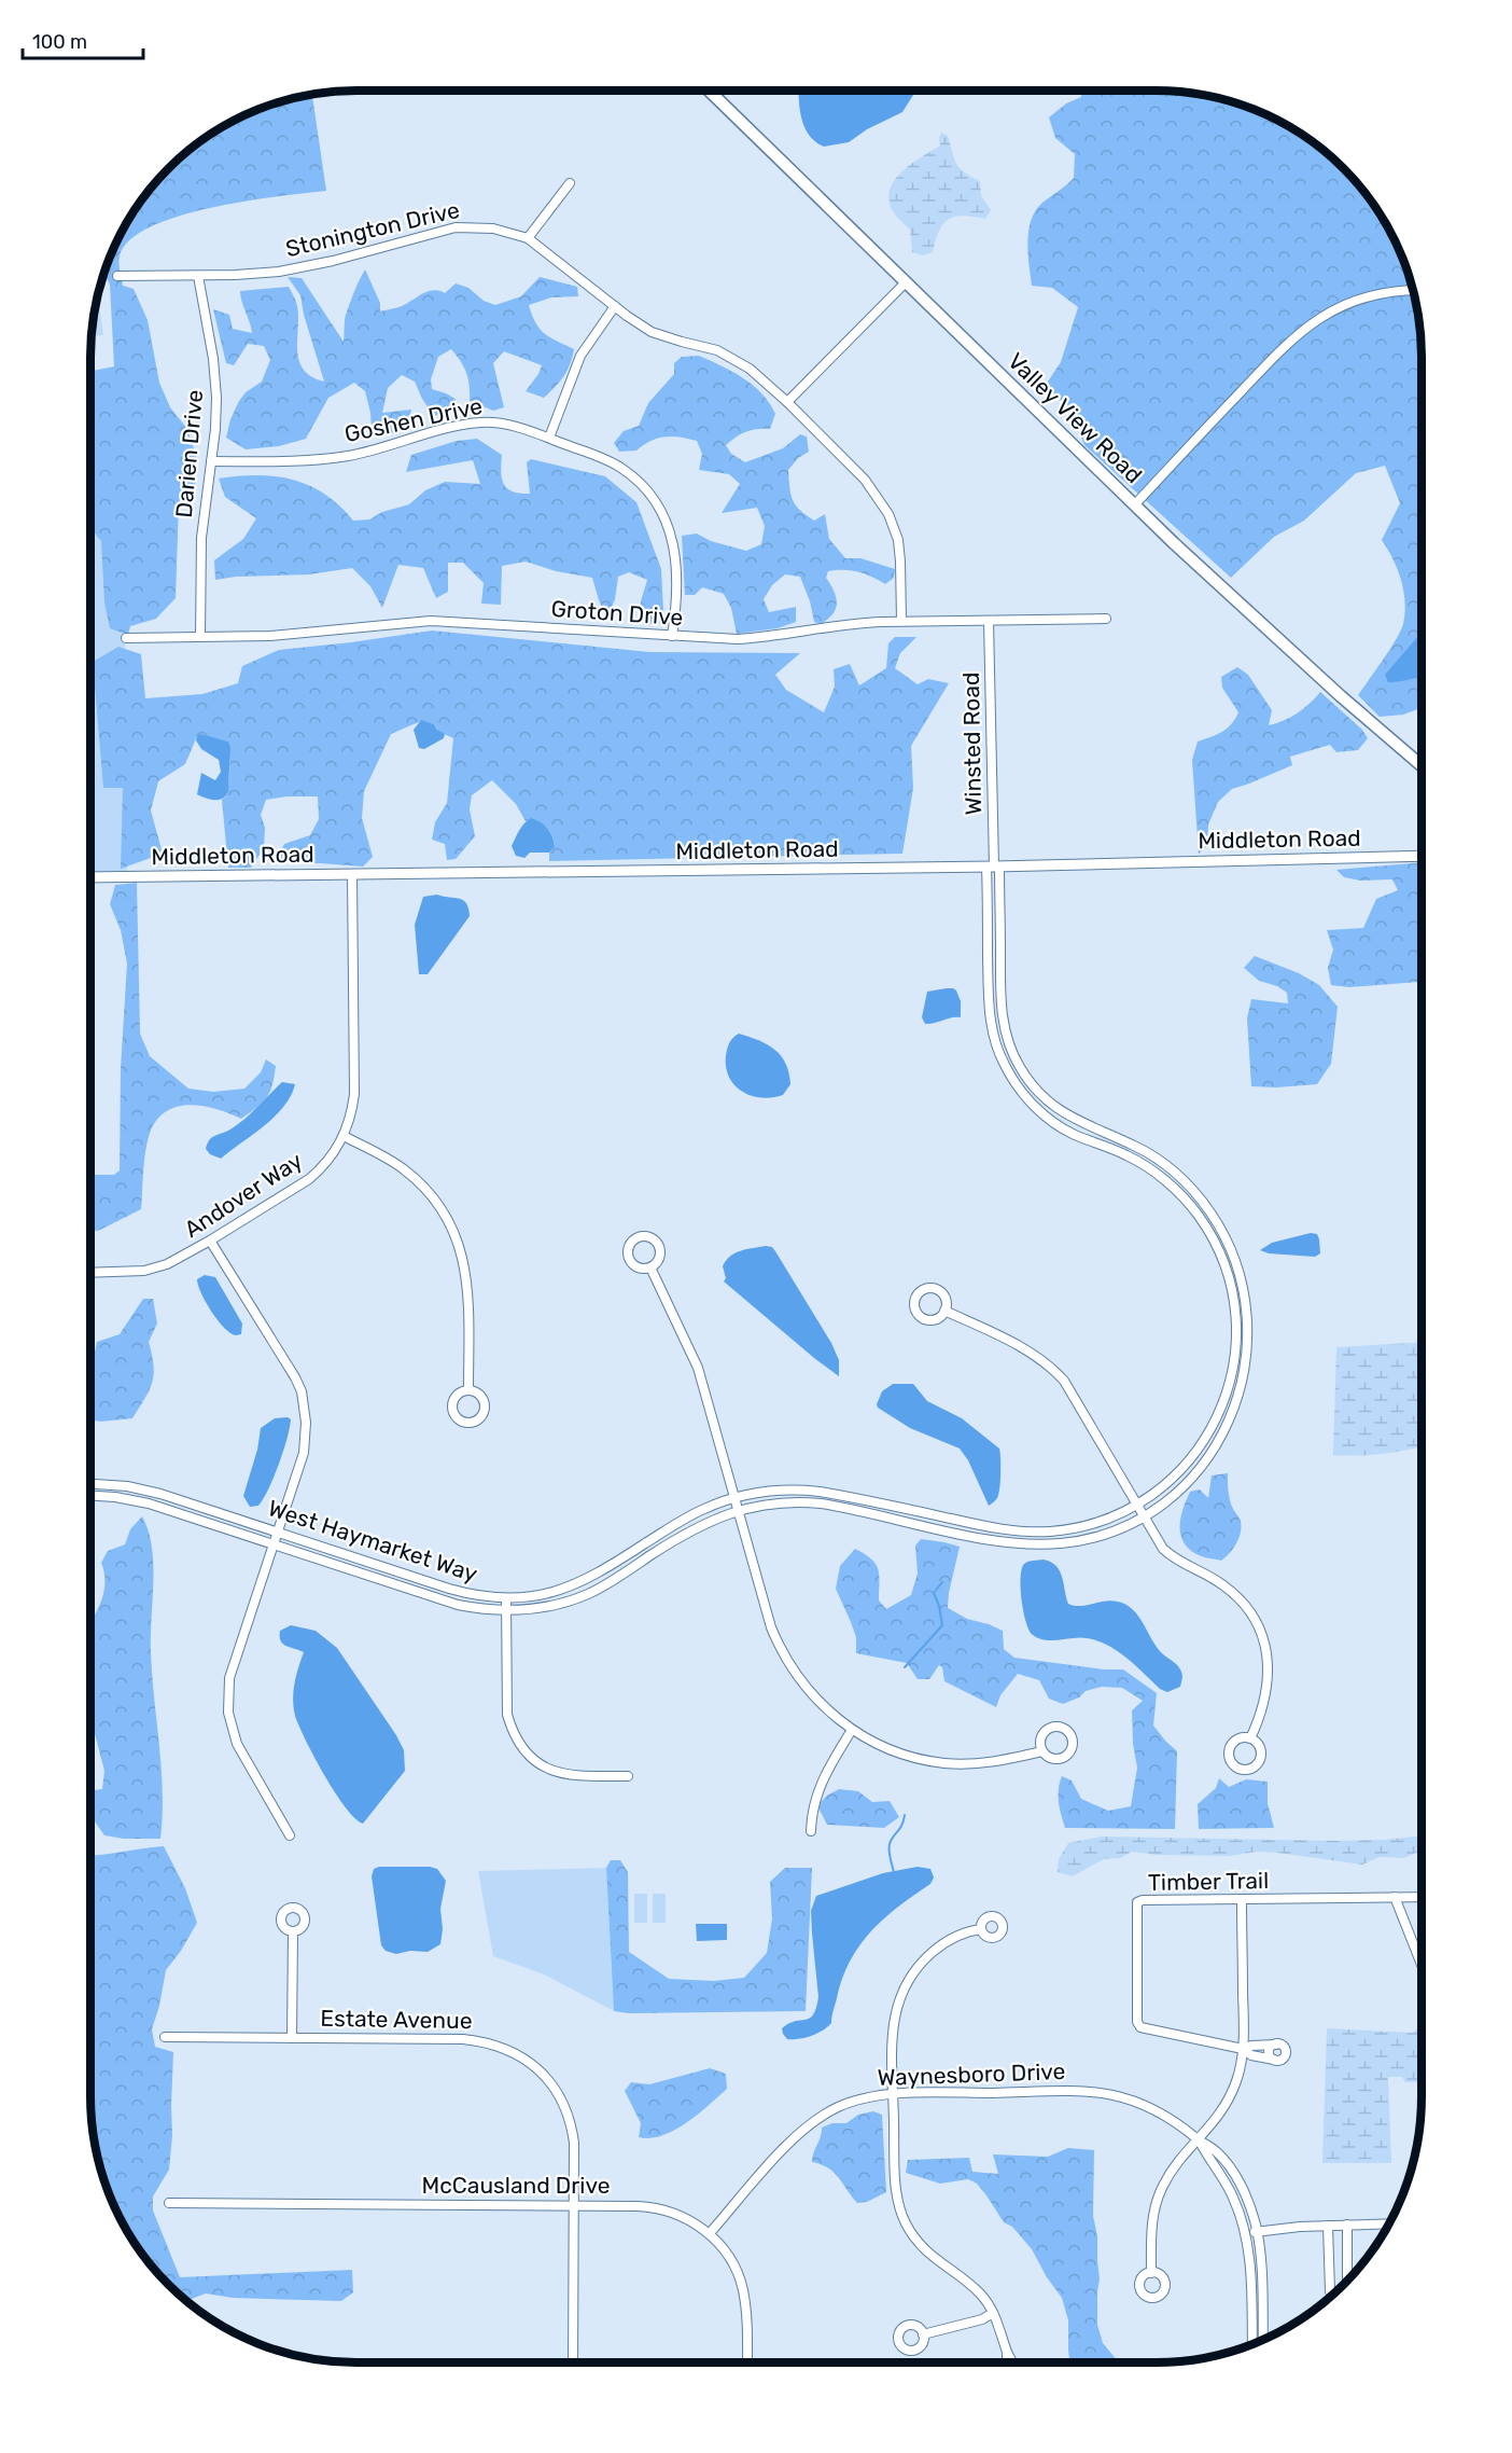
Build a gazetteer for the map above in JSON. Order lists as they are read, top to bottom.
{
  "streets": {
    "main road": ["Valley View Road"],
    "street": [
      "Stonington Drive",
      "Goshen Drive",
      "Darien Drive",
      "Groton Drive",
      "Winsted Road",
      "Middleton Road",
      "Andover Way",
      "West Haymarket Way",
      "Timber Trail",
      "Estate Avenue",
      "Waynesboro Drive",
      "McCausland Drive"
    ]
  },
  "crossings": [
    ["Stonington Drive", "Darien Drive"],
    ["Stonington Drive", "Groton Drive"],
    ["Goshen Drive", "Darien Drive"],
    ["Goshen Drive", "Groton Drive"],
    ["Darien Drive", "Groton Drive"],
    ["Groton Drive", "Winsted Road"],
    ["Winsted Road", "Middleton Road"],
    ["Winsted Road", "West Haymarket Way"],
    ["Middleton Road", "Andover Way"],
    ["Middleton Road", "West Haymarket Way"],
    ["Estate Avenue", "McCausland Drive"],
    ["Waynesboro Drive", "McCausland Drive"]
  ],
  "scale_bar": "100 m"
}
